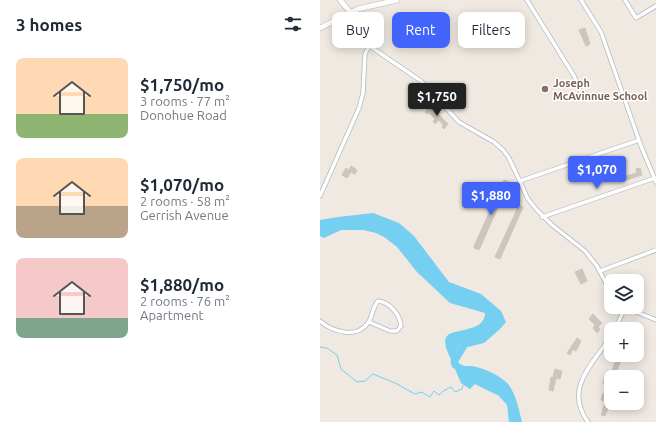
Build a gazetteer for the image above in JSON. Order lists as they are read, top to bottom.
{
  "places": ["Joseph McAvinnue School"],
  "page": {
    "heading": "3 homes",
    "chip": ["Buy", "Rent", "Filters"],
    "list": [
      {
        "name": "$1,750/mo",
        "note": "3 rooms · 77 m² · Donohue Road"
      },
      {
        "name": "$1,070/mo",
        "note": "2 rooms · 58 m² · Gerrish Avenue"
      },
      {
        "name": "$1,880/mo",
        "note": "2 rooms · 76 m² · Apartment"
      }
    ],
    "price": ["$1,750", "$1,070", "$1,880"],
    "map_buttons": ["+", "−"]
  }
}
